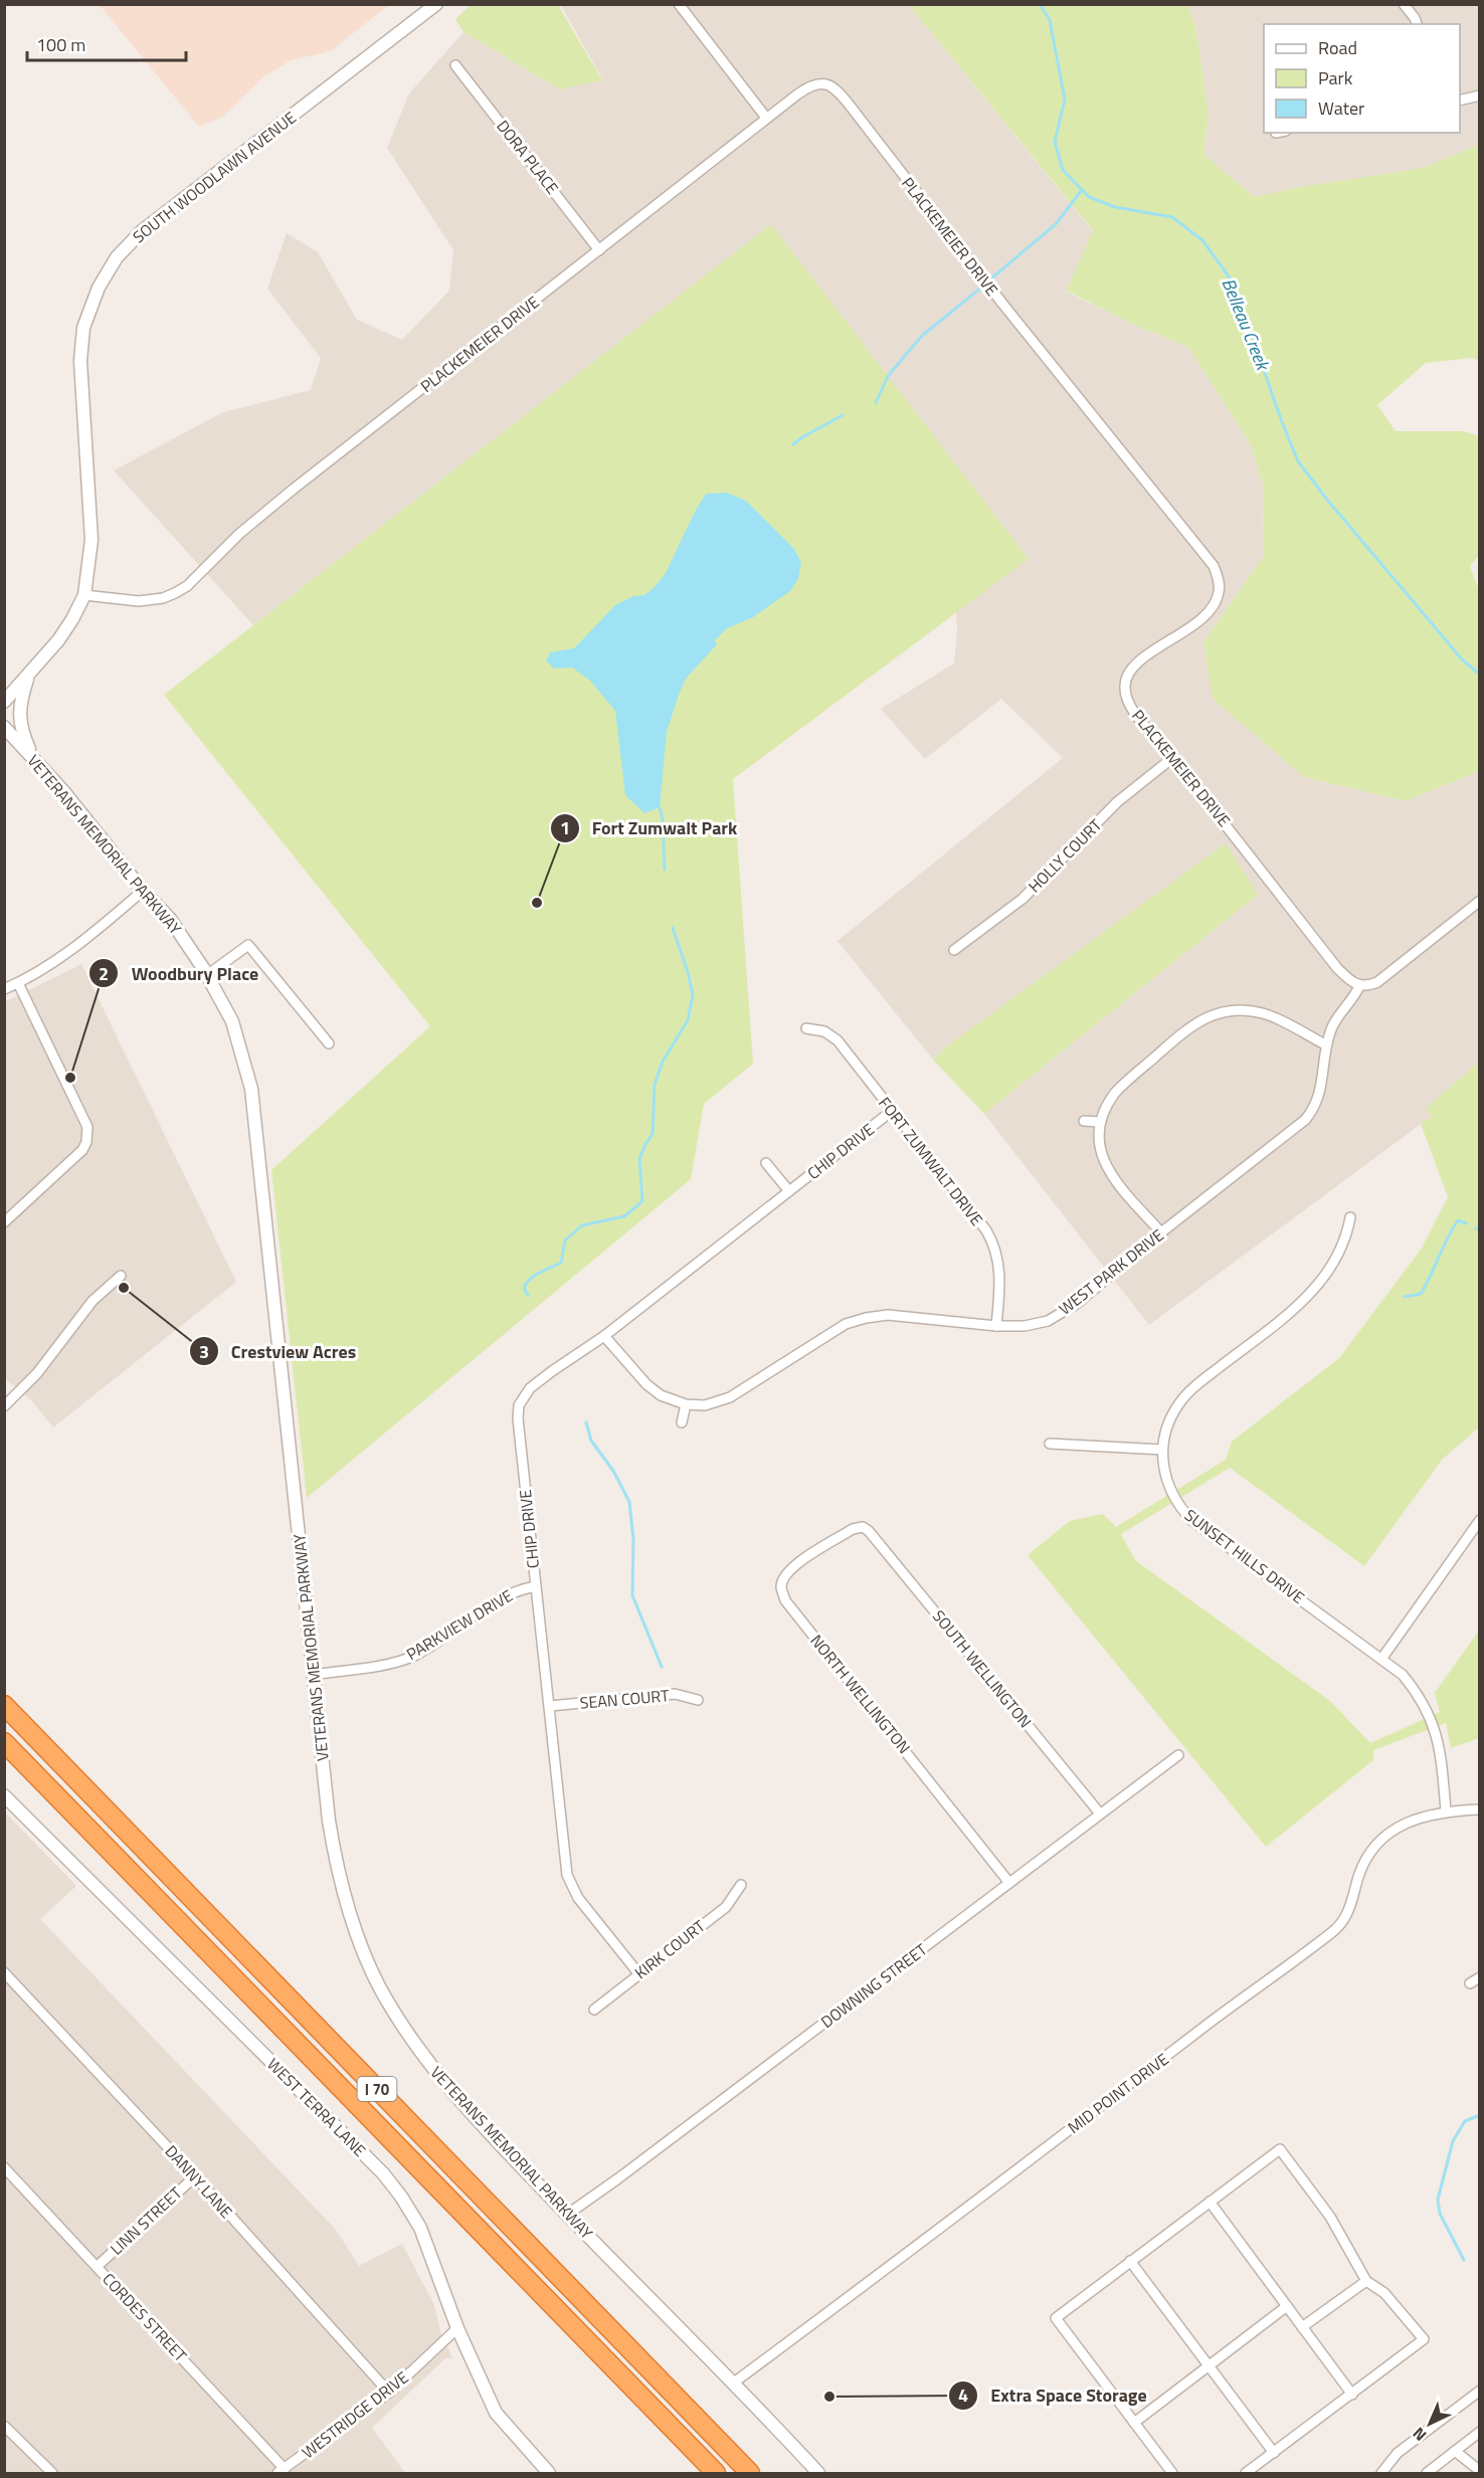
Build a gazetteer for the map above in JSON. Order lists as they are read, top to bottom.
{
  "streets": {
    "highway": ["I 70"],
    "street": [
      "DORA PLACE",
      "SOUTH WOODLAWN AVENUE",
      "PLACKEMEIER DRIVE",
      "VETERANS MEMORIAL PARKWAY",
      "HOLLY COURT",
      "CHIP DRIVE",
      "FORT ZUMWALT DRIVE",
      "WEST PARK DRIVE",
      "SUNSET HILLS DRIVE",
      "PARKVIEW DRIVE",
      "SOUTH WELLINGTON",
      "NORTH WELLINGTON",
      "SEAN COURT",
      "KIRK COURT",
      "DOWNING STREET",
      "MID POINT DRIVE",
      "WEST TERRA LANE",
      "DANNY LANE",
      "LINN STREET",
      "CORDES STREET",
      "WESTRIDGE DRIVE"
    ]
  },
  "crossings": [
    ["DORA PLACE", "PLACKEMEIER DRIVE"],
    ["SOUTH WOODLAWN AVENUE", "PLACKEMEIER DRIVE"],
    ["PLACKEMEIER DRIVE", "HOLLY COURT"],
    ["PLACKEMEIER DRIVE", "WEST PARK DRIVE"],
    ["VETERANS MEMORIAL PARKWAY", "PARKVIEW DRIVE"],
    ["VETERANS MEMORIAL PARKWAY", "DOWNING STREET"],
    ["VETERANS MEMORIAL PARKWAY", "MID POINT DRIVE"],
    ["CHIP DRIVE", "FORT ZUMWALT DRIVE"],
    ["CHIP DRIVE", "WEST PARK DRIVE"],
    ["CHIP DRIVE", "PARKVIEW DRIVE"],
    ["CHIP DRIVE", "SEAN COURT"],
    ["CHIP DRIVE", "KIRK COURT"],
    ["FORT ZUMWALT DRIVE", "WEST PARK DRIVE"],
    ["SUNSET HILLS DRIVE", "MID POINT DRIVE"],
    ["SOUTH WELLINGTON", "NORTH WELLINGTON"],
    ["SOUTH WELLINGTON", "DOWNING STREET"],
    ["NORTH WELLINGTON", "DOWNING STREET"],
    ["WEST TERRA LANE", "WESTRIDGE DRIVE"],
    ["DANNY LANE", "LINN STREET"],
    ["DANNY LANE", "WESTRIDGE DRIVE"],
    ["LINN STREET", "CORDES STREET"],
    ["CORDES STREET", "WESTRIDGE DRIVE"]
  ],
  "water": ["Belleau Creek"],
  "places": [
    "Fort Zumwalt Park",
    "Woodbury Place",
    "Crestview Acres",
    "Extra Space Storage"
  ],
  "legend": ["Road", "Park", "Water"],
  "scale_bar": "100 m",
  "north": "bottom left"
}
